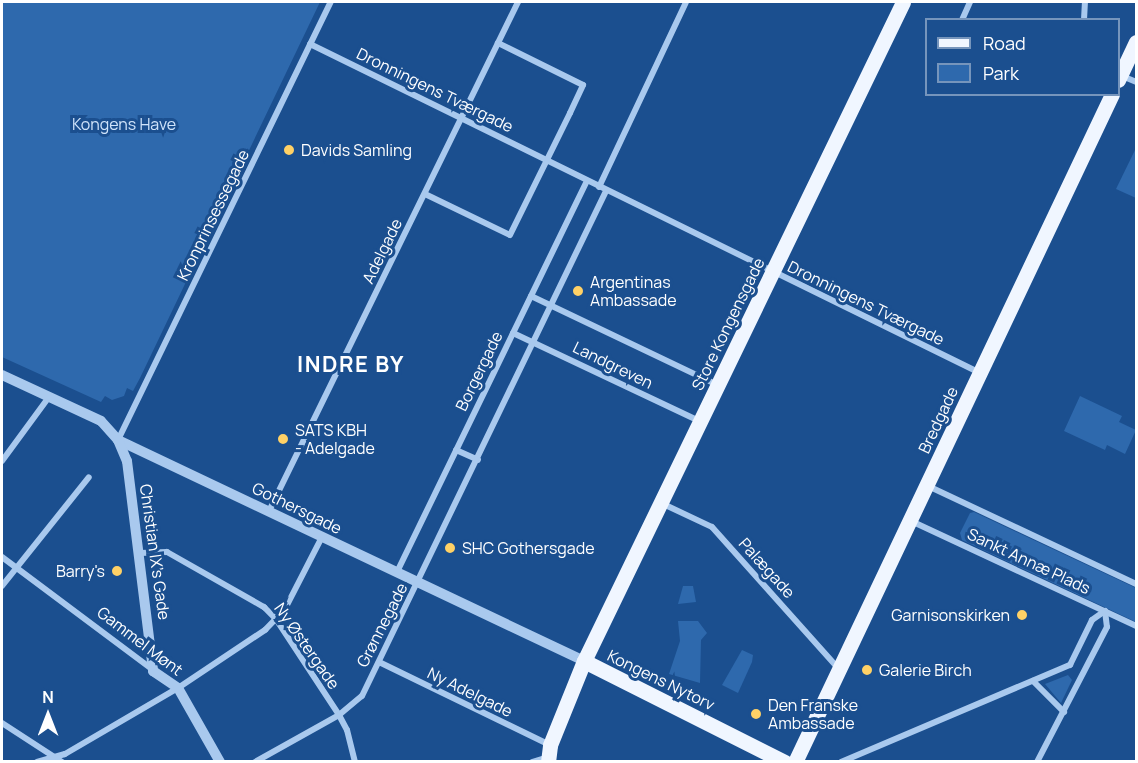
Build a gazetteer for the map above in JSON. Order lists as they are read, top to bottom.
{
  "streets": {
    "main road": ["Store Kongensgade", "Bredgade", "Kongens Nytorv"],
    "street": [
      "Dronningens Tværgade",
      "Kronprinsessegade",
      "Adelgade",
      "Landgreven",
      "Borgergade",
      "Gothersgade",
      "Christian IX's Gade",
      "Sankt Annæ Plads",
      "Palægade",
      "Grønnegade",
      "Gammel Mønt",
      "Ny Østergade",
      "Ny Adelgade"
    ]
  },
  "crossings": [
    ["Dronningens Tværgade", "Kronprinsessegade"],
    ["Dronningens Tværgade", "Adelgade"],
    ["Dronningens Tværgade", "Store Kongensgade"],
    ["Dronningens Tværgade", "Borgergade"],
    ["Dronningens Tværgade", "Bredgade"],
    ["Kronprinsessegade", "Gothersgade"],
    ["Kronprinsessegade", "Christian IX's Gade"],
    ["Adelgade", "Gothersgade"],
    ["Store Kongensgade", "Landgreven"],
    ["Store Kongensgade", "Gothersgade"],
    ["Store Kongensgade", "Palægade"],
    ["Store Kongensgade", "Kongens Nytorv"],
    ["Landgreven", "Borgergade"],
    ["Borgergade", "Gothersgade"],
    ["Bredgade", "Sankt Annæ Plads"],
    ["Bredgade", "Palægade"],
    ["Gothersgade", "Christian IX's Gade"],
    ["Gothersgade", "Grønnegade"],
    ["Gothersgade", "Kongens Nytorv"],
    ["Christian IX's Gade", "Gammel Mønt"],
    ["Christian IX's Gade", "Ny Østergade"],
    ["Grønnegade", "Ny Østergade"],
    ["Grønnegade", "Ny Adelgade"],
    ["Kongens Nytorv", "Ny Adelgade"]
  ],
  "districts": ["INDRE BY"],
  "parks": ["Kongens Have"],
  "places": [
    "Davids Samling",
    "Argentinas Ambassade",
    "SATS KBH - Adelgade",
    "SHC Gothersgade",
    "Barry's",
    "Garnisonskirken",
    "Galerie Birch",
    "Den Franske Ambassade"
  ],
  "legend": ["Road", "Park"],
  "north": "top"
}
